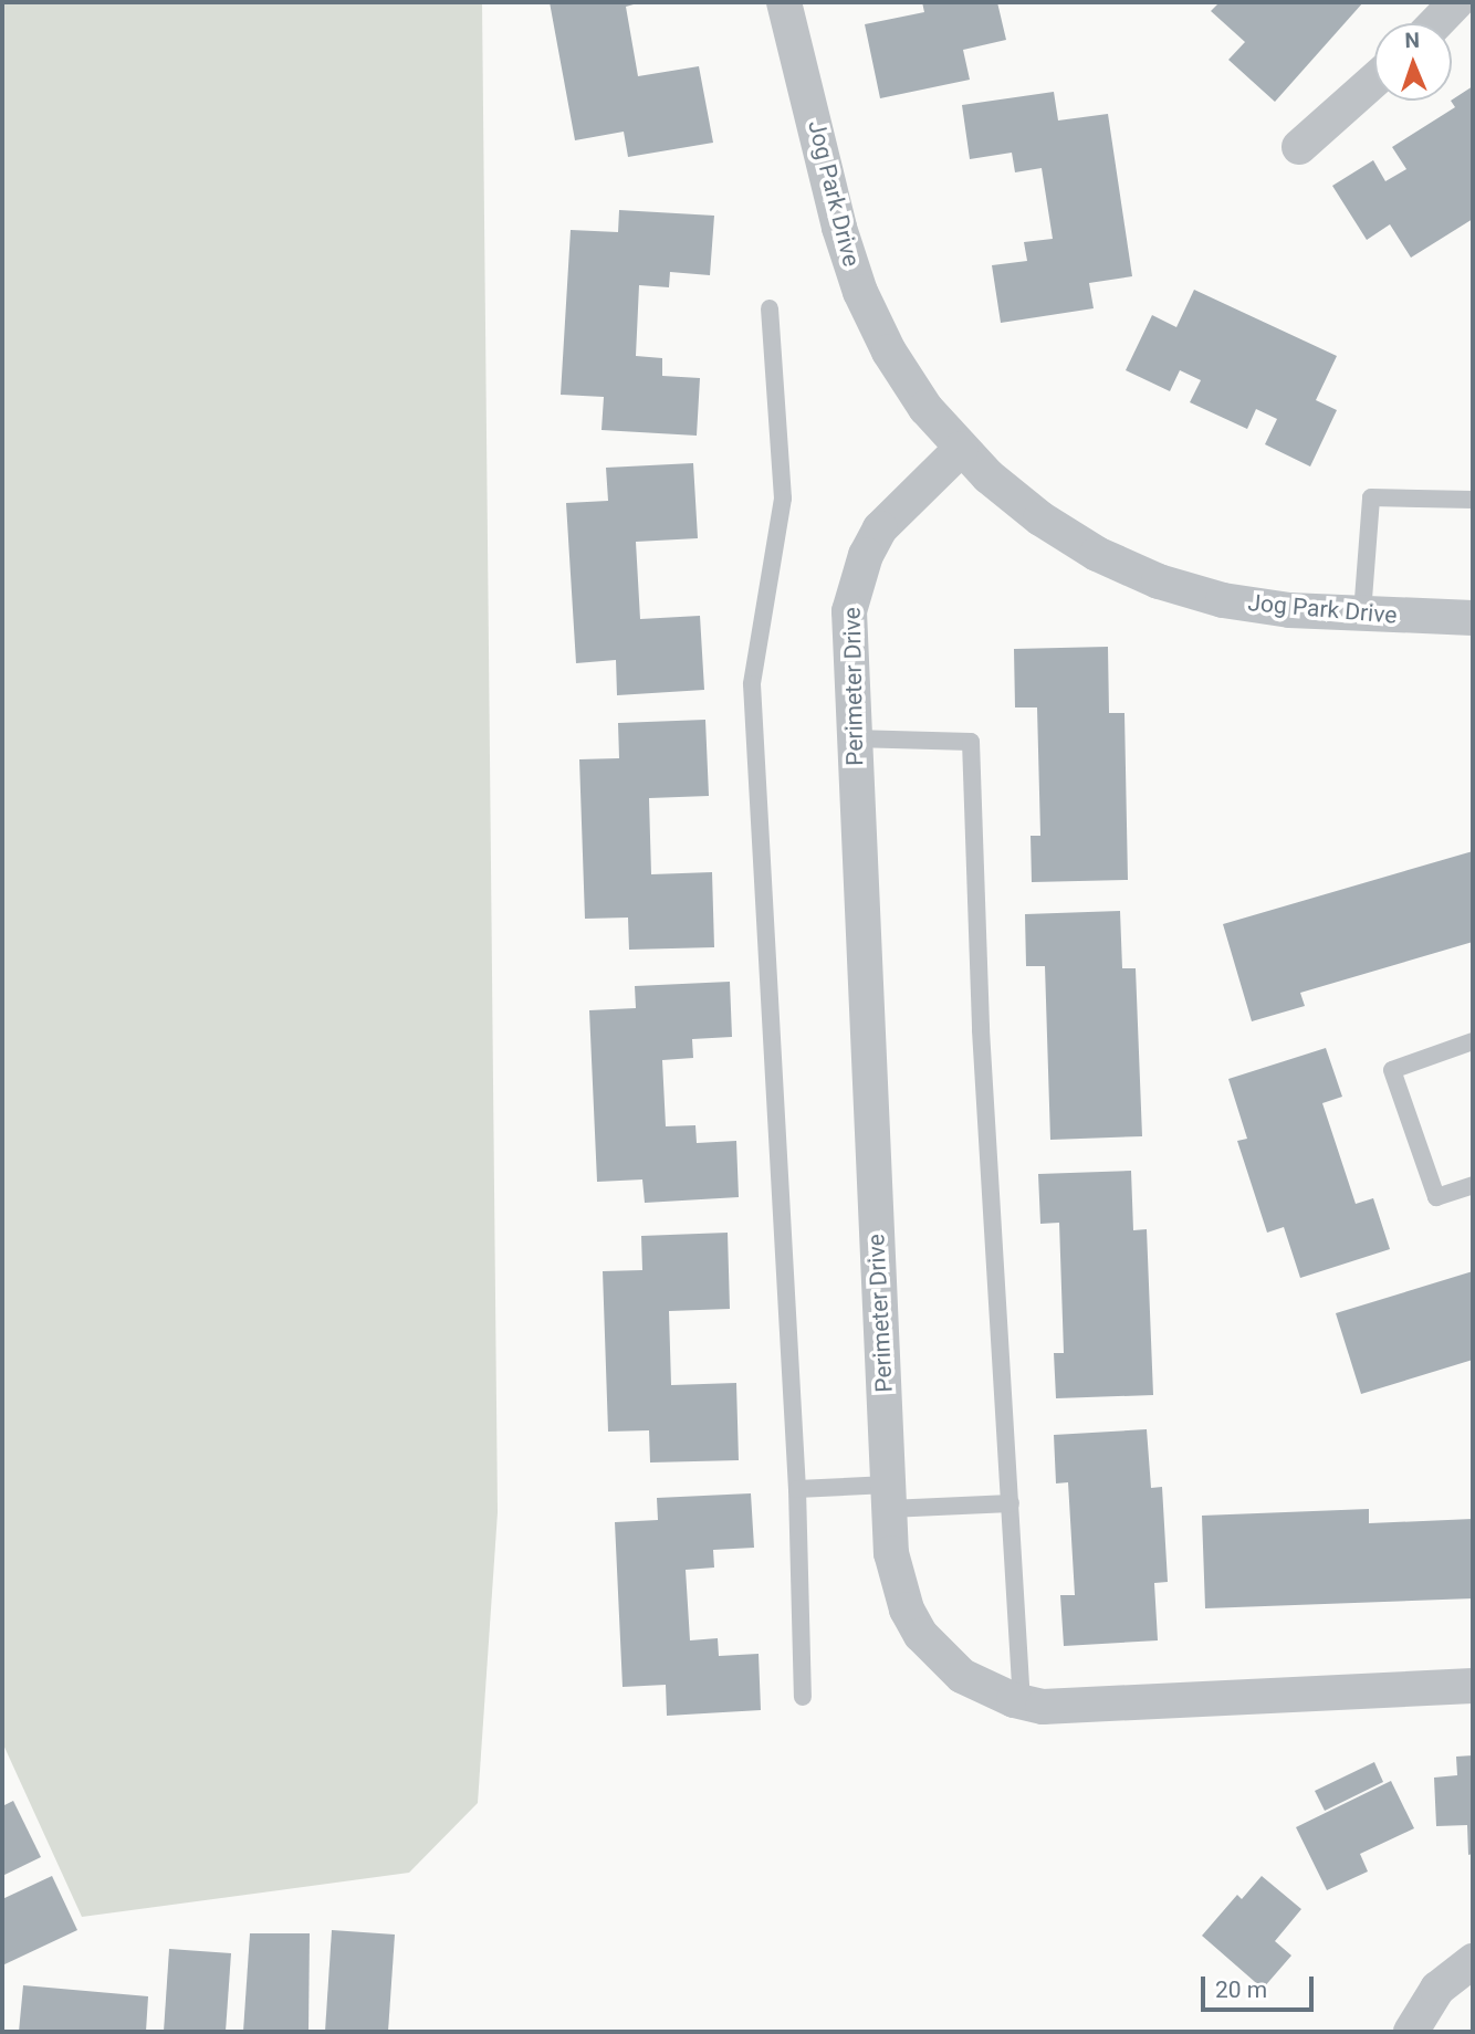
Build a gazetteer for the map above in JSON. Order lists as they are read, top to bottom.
{
  "streets": {
    "street": ["Jog Park Drive", "Perimeter Drive"]
  },
  "crossings": [
    ["Jog Park Drive", "Perimeter Drive"]
  ],
  "scale_bar": "20 m",
  "north": "top"
}
